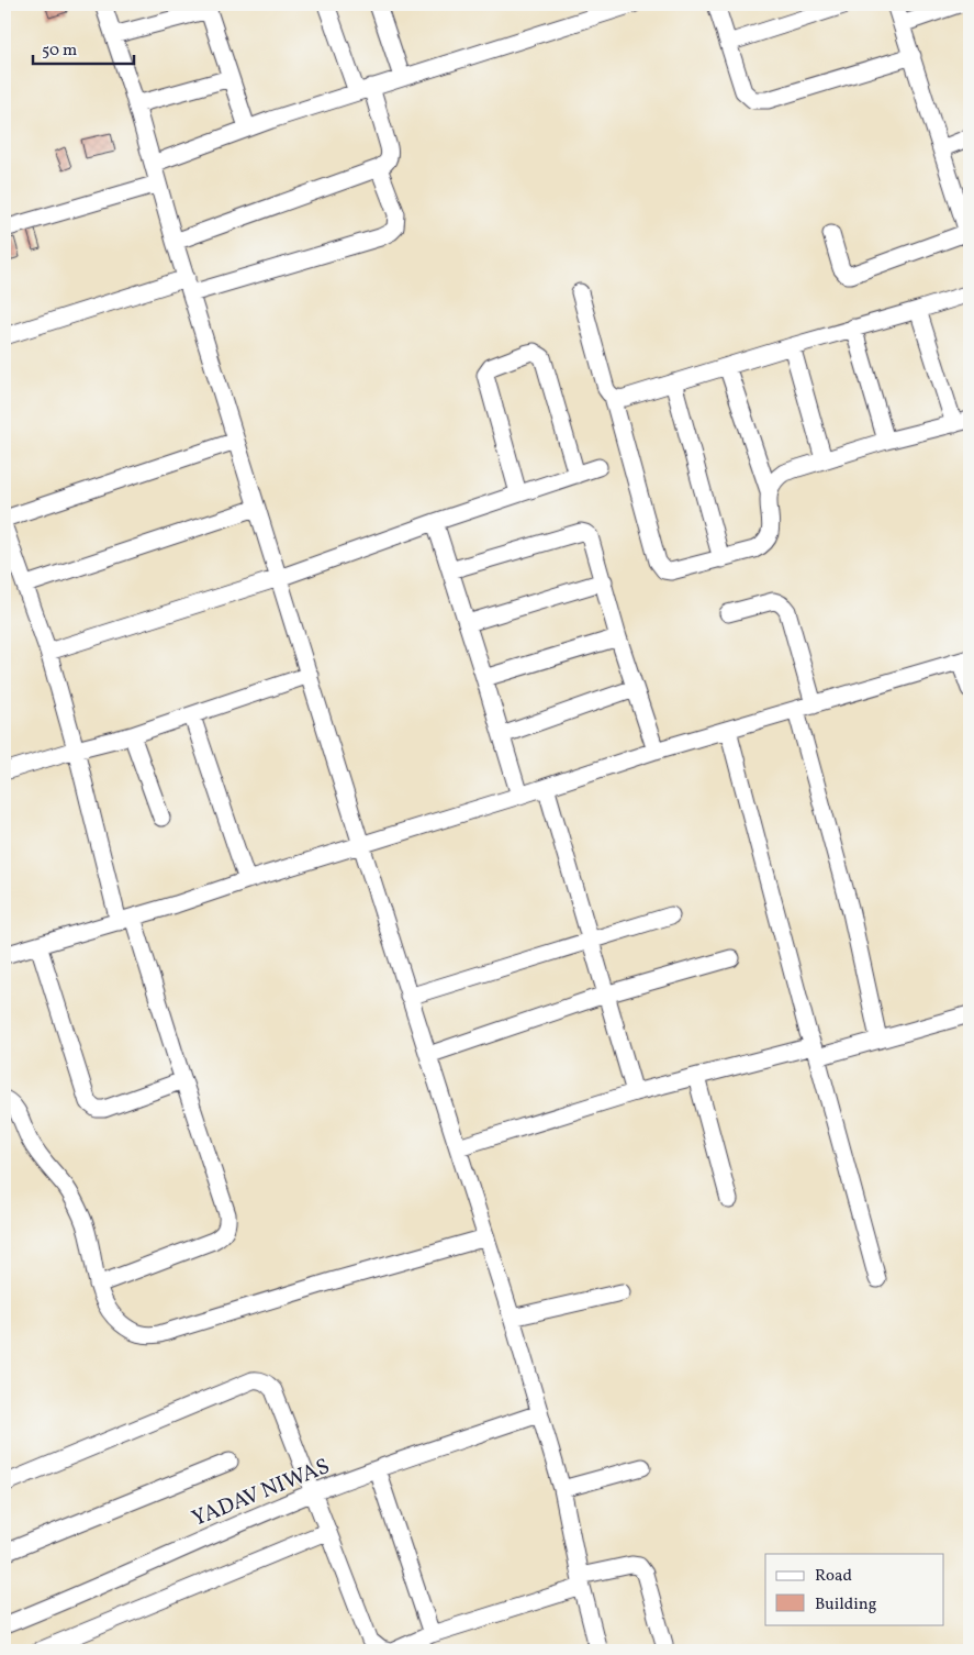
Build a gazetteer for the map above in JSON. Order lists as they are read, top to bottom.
{
  "streets": {
    "street": ["YADAV NIWAS"]
  },
  "legend": ["Road", "Building"],
  "scale_bar": "50 m"
}
